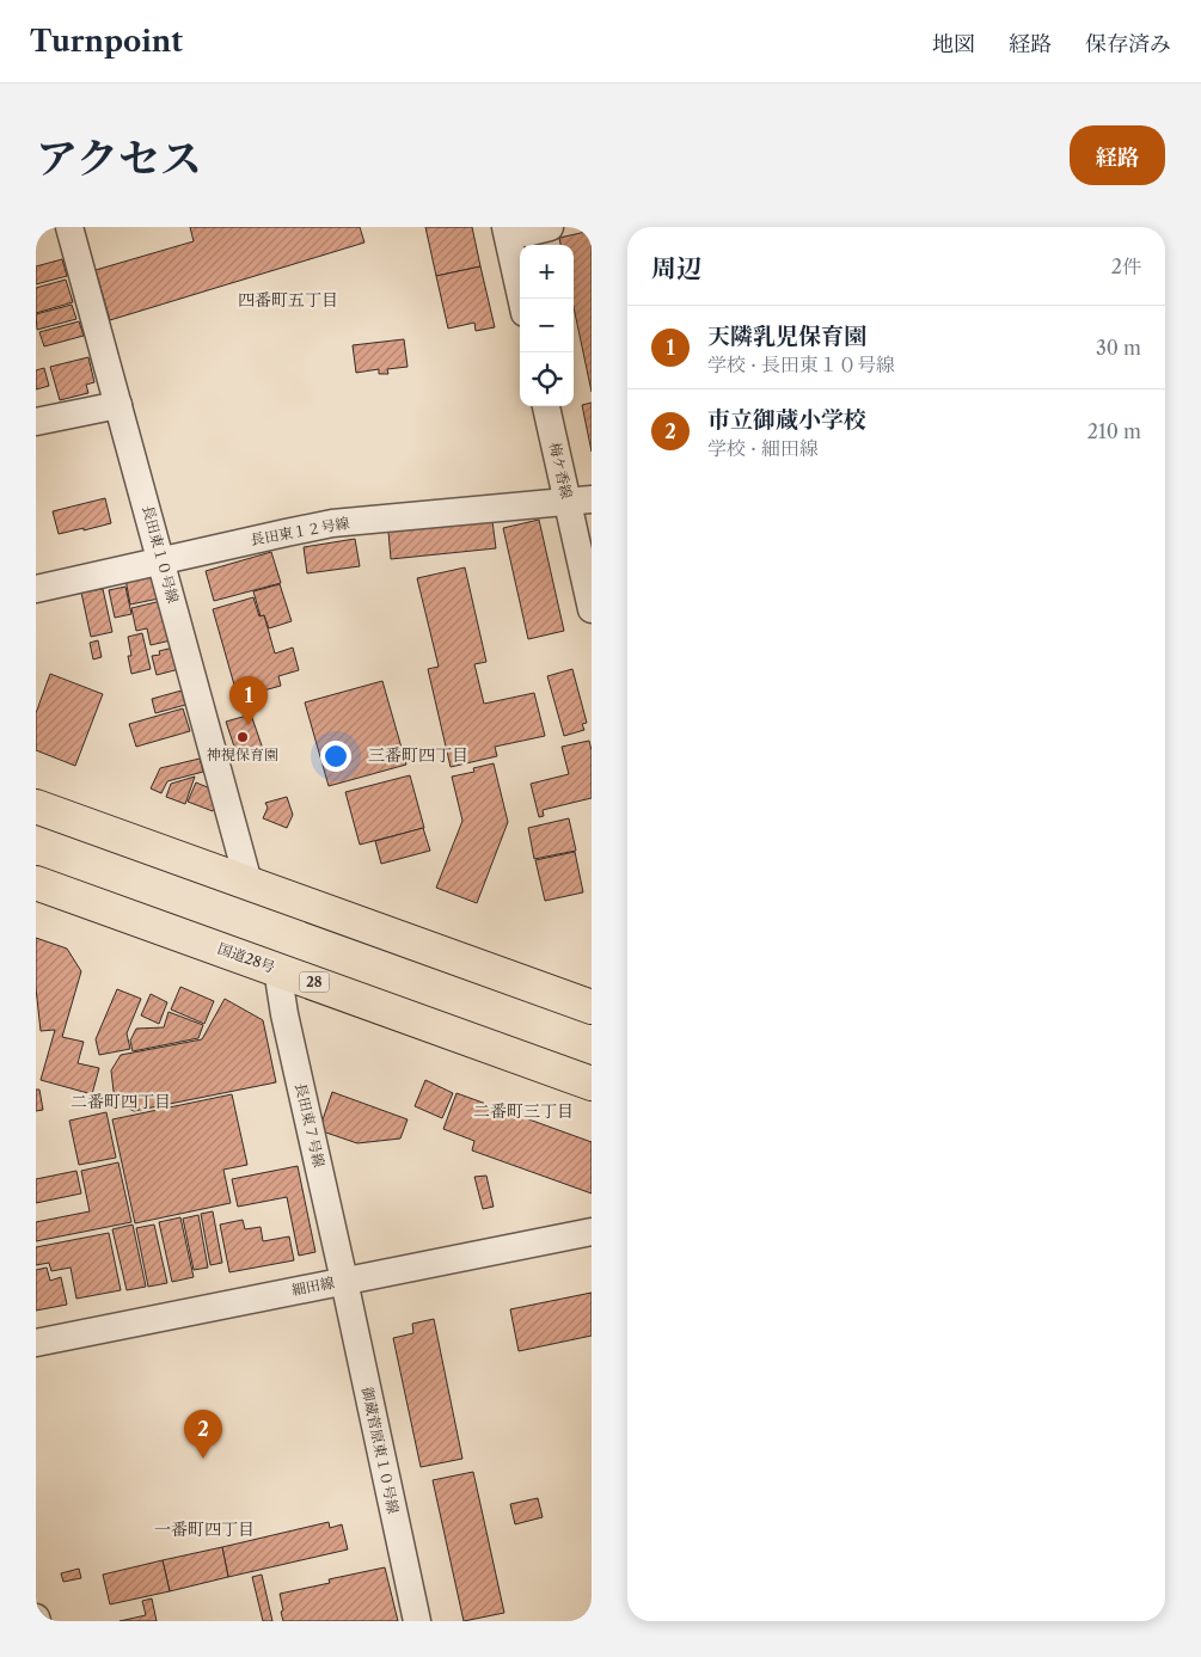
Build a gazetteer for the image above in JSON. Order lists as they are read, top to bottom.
{
  "streets": {
    "highway": ["国道28号", "28"],
    "street": [
      "梅ケ香線",
      "長田東１２号線",
      "長田東１０号線",
      "長田東７号線",
      "細田線",
      "御蔵菅原東１０号線"
    ]
  },
  "crossings": [
    ["梅ケ香線", "長田東１２号線"],
    ["長田東１２号線", "長田東１０号線"],
    ["国道28号", "長田東７号線"],
    ["長田東７号線", "細田線"],
    ["長田東７号線", "御蔵菅原東１０号線"],
    ["細田線", "御蔵菅原東１０号線"]
  ],
  "districts": [
    "四番町五丁目",
    "三番町四丁目",
    "二番町四丁目",
    "二番町三丁目",
    "一番町四丁目"
  ],
  "places": ["神視保育園"],
  "page": {
    "header": "Turnpoint",
    "nav": ["地図", "経路", "保存済み"],
    "title": "アクセス",
    "buttons": "経路",
    "heading": ["周辺", "2件"],
    "map_buttons": ["+", "−"],
    "list": [
      {
        "mark": "1",
        "name": "天隣乳児保育園",
        "note": "学校 · 長田東１０号線",
        "value": "30 m"
      },
      {
        "mark": "2",
        "name": "市立御蔵小学校",
        "note": "学校 · 細田線",
        "value": "210 m"
      }
    ],
    "pins": ["1", "2"]
  }
}
